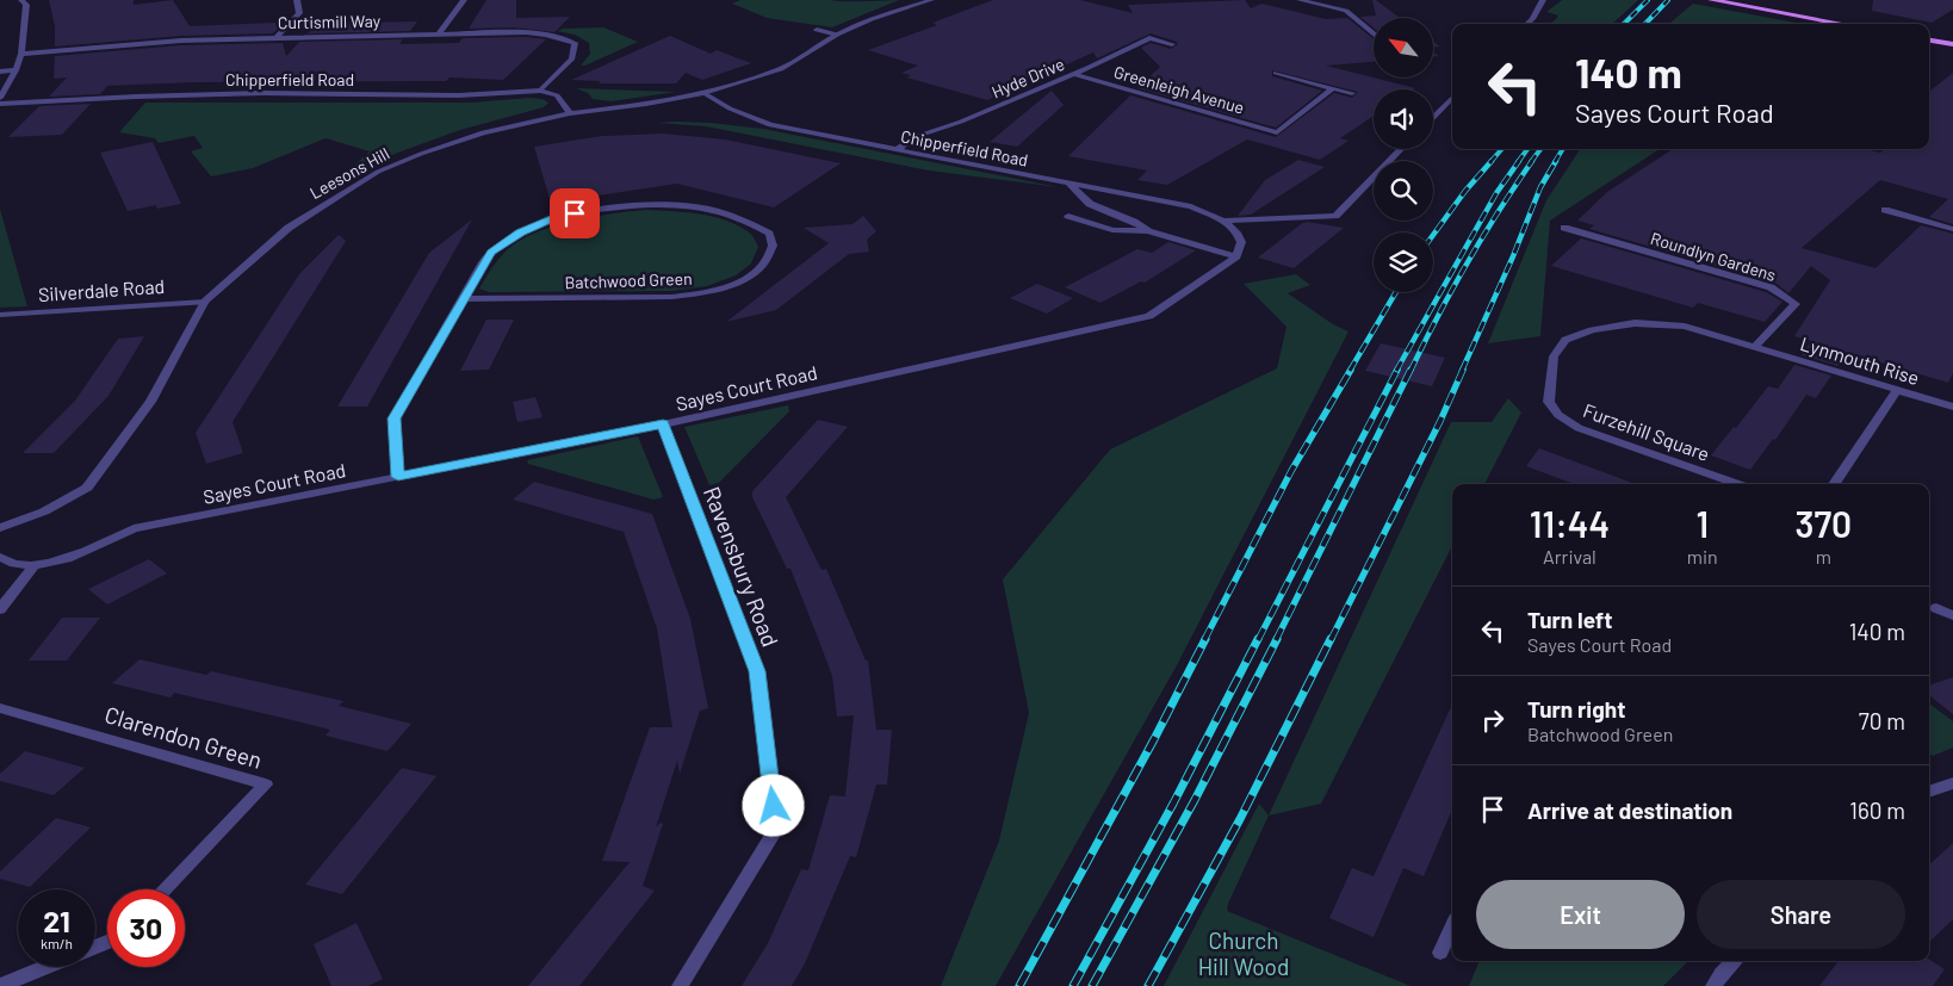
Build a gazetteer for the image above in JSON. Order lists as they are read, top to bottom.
{
  "streets": {
    "street": [
      "Curtismill Way",
      "Hyde Drive",
      "Chipperfield Road",
      "Greenleigh Avenue",
      "Leesons Hill",
      "Roundlyn Gardens",
      "Batchwood Green",
      "Silverdale Road",
      "Lynmouth Rise",
      "Sayes Court Road",
      "Furzehill Square",
      "Ravensbury Road",
      "Clarendon Green"
    ]
  },
  "crossings": [
    ["Curtismill Way", "Chipperfield Road"],
    ["Hyde Drive", "Chipperfield Road"],
    ["Hyde Drive", "Greenleigh Avenue"],
    ["Chipperfield Road", "Leesons Hill"],
    ["Leesons Hill", "Silverdale Road"],
    ["Roundlyn Gardens", "Lynmouth Rise"],
    ["Roundlyn Gardens", "Furzehill Square"],
    ["Batchwood Green", "Sayes Court Road"],
    ["Lynmouth Rise", "Furzehill Square"],
    ["Sayes Court Road", "Ravensbury Road"]
  ],
  "parks": ["Church Hill Wood"],
  "north": "top left",
  "page": {
    "turn": ["140 m", "Sayes Court Road"],
    "eta": [
      "11:44",
      "Arrival",
      "1",
      "min",
      "370",
      "m"
    ],
    "list": [
      {
        "name": "Turn left",
        "note": "Sayes Court Road",
        "value": "140 m"
      },
      {
        "name": "Turn right",
        "note": "Batchwood Green",
        "value": "70 m"
      },
      {
        "name": "Arrive at destination",
        "value": "160 m"
      }
    ],
    "buttons": ["Exit", "Share"],
    "speed": "21 km/h",
    "limit": "30"
  }
}
